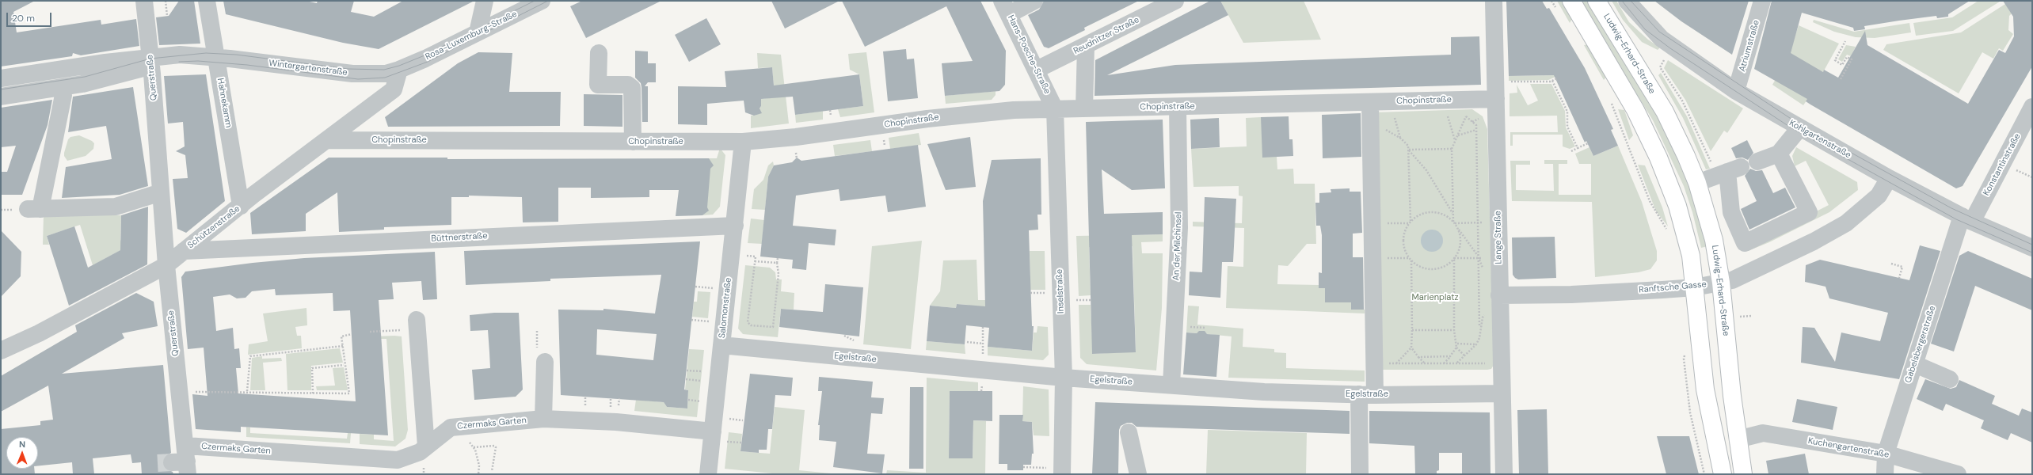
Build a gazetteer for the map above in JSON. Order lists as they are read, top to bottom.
{
  "streets": {
    "main road": ["Ludwig-Erhard-Straße"],
    "street": [
      "Rosa-Luxemburg-Straße",
      "Reudnitzer Straße",
      "Atriumstraße",
      "Hans-Poeche-Straße",
      "Wintergartenstraße",
      "Querstraße",
      "Chopinstraße",
      "Hahnekamm",
      "Kohlgartenstraße",
      "Konstantinstraße",
      "Schützenstraße",
      "Büttnerstraße",
      "Lange Straße",
      "An der Milchinsel",
      "Ranftsche Gasse",
      "Inselstraße",
      "Salomonstraße",
      "Gabelsbergerstraße",
      "Egelstraße",
      "Czermaks Garten",
      "Kuchengartenstraße"
    ]
  },
  "crossings": [
    ["Rosa-Luxemburg-Straße", "Wintergartenstraße"],
    ["Rosa-Luxemburg-Straße", "Schützenstraße"],
    ["Reudnitzer Straße", "Hans-Poeche-Straße"],
    ["Atriumstraße", "Kohlgartenstraße"],
    ["Ludwig-Erhard-Straße", "Ranftsche Gasse"],
    ["Ludwig-Erhard-Straße", "Kuchengartenstraße"],
    ["Hans-Poeche-Straße", "Chopinstraße"],
    ["Hans-Poeche-Straße", "Inselstraße"],
    ["Wintergartenstraße", "Querstraße"],
    ["Wintergartenstraße", "Hahnekamm"],
    ["Wintergartenstraße", "Schützenstraße"],
    ["Querstraße", "Schützenstraße"],
    ["Querstraße", "Czermaks Garten"],
    ["Chopinstraße", "Schützenstraße"],
    ["Chopinstraße", "Lange Straße"],
    ["Chopinstraße", "An der Milchinsel"],
    ["Chopinstraße", "Inselstraße"],
    ["Chopinstraße", "Salomonstraße"],
    ["Hahnekamm", "Schützenstraße"],
    ["Kohlgartenstraße", "Konstantinstraße"],
    ["Kohlgartenstraße", "Ranftsche Gasse"],
    ["Kohlgartenstraße", "Gabelsbergerstraße"],
    ["Konstantinstraße", "Gabelsbergerstraße"],
    ["Schützenstraße", "Büttnerstraße"],
    ["Büttnerstraße", "Salomonstraße"],
    ["Lange Straße", "Ranftsche Gasse"],
    ["Lange Straße", "Egelstraße"],
    ["An der Milchinsel", "Egelstraße"],
    ["Inselstraße", "Egelstraße"],
    ["Salomonstraße", "Egelstraße"],
    ["Salomonstraße", "Czermaks Garten"],
    ["Gabelsbergerstraße", "Kuchengartenstraße"]
  ],
  "parks": ["Marienplatz"],
  "scale_bar": "20 m",
  "north": "top"
}
